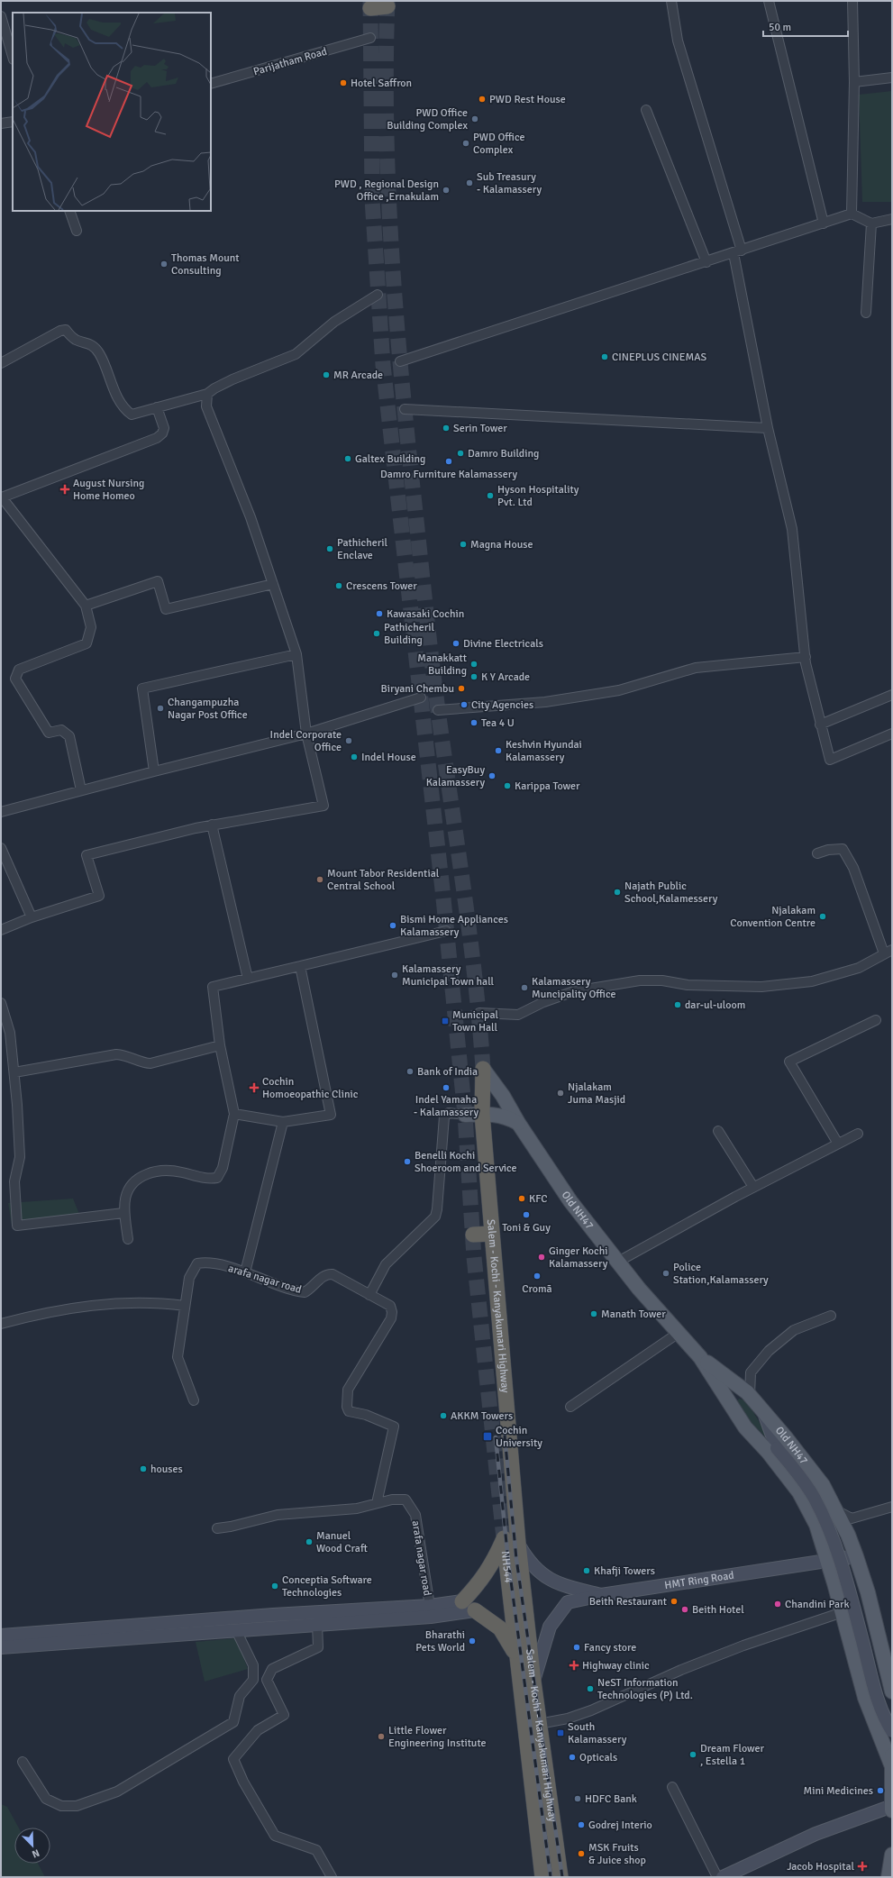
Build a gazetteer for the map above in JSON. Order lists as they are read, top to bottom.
{
  "streets": {
    "highway": ["Salem - Kochi - Kanyakumari Highway", "NH544"],
    "main road": ["Old NH47", "HMT Ring Road"],
    "street": ["Parijatham Road", "arafa nagar road"]
  },
  "crossings": [
    ["Old NH47", "Salem - Kochi - Kanyakumari Highway"],
    ["Old NH47", "HMT Ring Road"],
    ["Salem - Kochi - Kanyakumari Highway", "NH544"],
    ["Salem - Kochi - Kanyakumari Highway", "HMT Ring Road"],
    ["NH544", "HMT Ring Road"]
  ],
  "places": {
    "other": [
      "Hotel Saffron",
      "PWD Rest House",
      "PWD Office Building Complex",
      "PWD Office Complex",
      "Sub Treasury - Kalamassery",
      "PWD , Regional Design Office ,Ernakulam",
      "Thomas Mount Consulting",
      "CINEPLUS CINEMAS",
      "MR Arcade",
      "Serin Tower",
      "Damro Building",
      "Galtex Building",
      "Damro Furniture Kalamassery",
      "Hyson Hospitality Pvt. Ltd",
      "Magna House",
      "Pathicheril Enclave",
      "Crescens Tower",
      "Kawasaki Cochin",
      "Pathicheril Building",
      "Divine Electricals",
      "Manakkatt Building",
      "K Y Arcade",
      "Biryani Chembu",
      "City Agencies",
      "Changampuzha Nagar Post Office",
      "Tea 4 U",
      "Indel Corporate Office",
      "Keshvin Hyundai Kalamassery",
      "Indel House",
      "EasyBuy Kalamassery",
      "Karippa Tower",
      "Mount Tabor Residential Central School",
      "Najath Public School,Kalamessery",
      "Njalakam Convention Centre",
      "Bismi Home Appliances Kalamassery",
      "Kalamassery Municipal Town hall",
      "Kalamassery Muncipality Office",
      "dar-ul-uloom",
      "Bank of India",
      "Indel Yamaha - Kalamassery",
      "Njalakam Juma Masjid",
      "Benelli Kochi Shoeroom and Service",
      "KFC",
      "Toni & Guy",
      "Ginger Kochi Kalamassery",
      "Police Station,Kalamassery",
      "Cromā",
      "Manath Tower",
      "AKKM Towers",
      "houses",
      "Manuel Wood Craft",
      "Khafji Towers",
      "Conceptia Software Technologies",
      "Beith Restaurant",
      "Chandini Park",
      "Beith Hotel",
      "Bharathi Pets World",
      "Fancy store",
      "NeST Information Technologies (P) Ltd.",
      "Little Flower Engineering Institute",
      "Dream Flower , Estella 1",
      "Opticals",
      "Mini Medicines",
      "HDFC Bank",
      "Godrej Interio",
      "MSK Fruits & Juice shop"
    ],
    "health": [
      "August Nursing Home Homeo",
      "Cochin Homoeopathic Clinic",
      "Highway clinic",
      "Jacob Hospital"
    ],
    "transit": ["Municipal Town Hall", "Cochin University", "South Kalamassery"]
  },
  "scale_bar": "50 m",
  "north": "bottom right"
}
